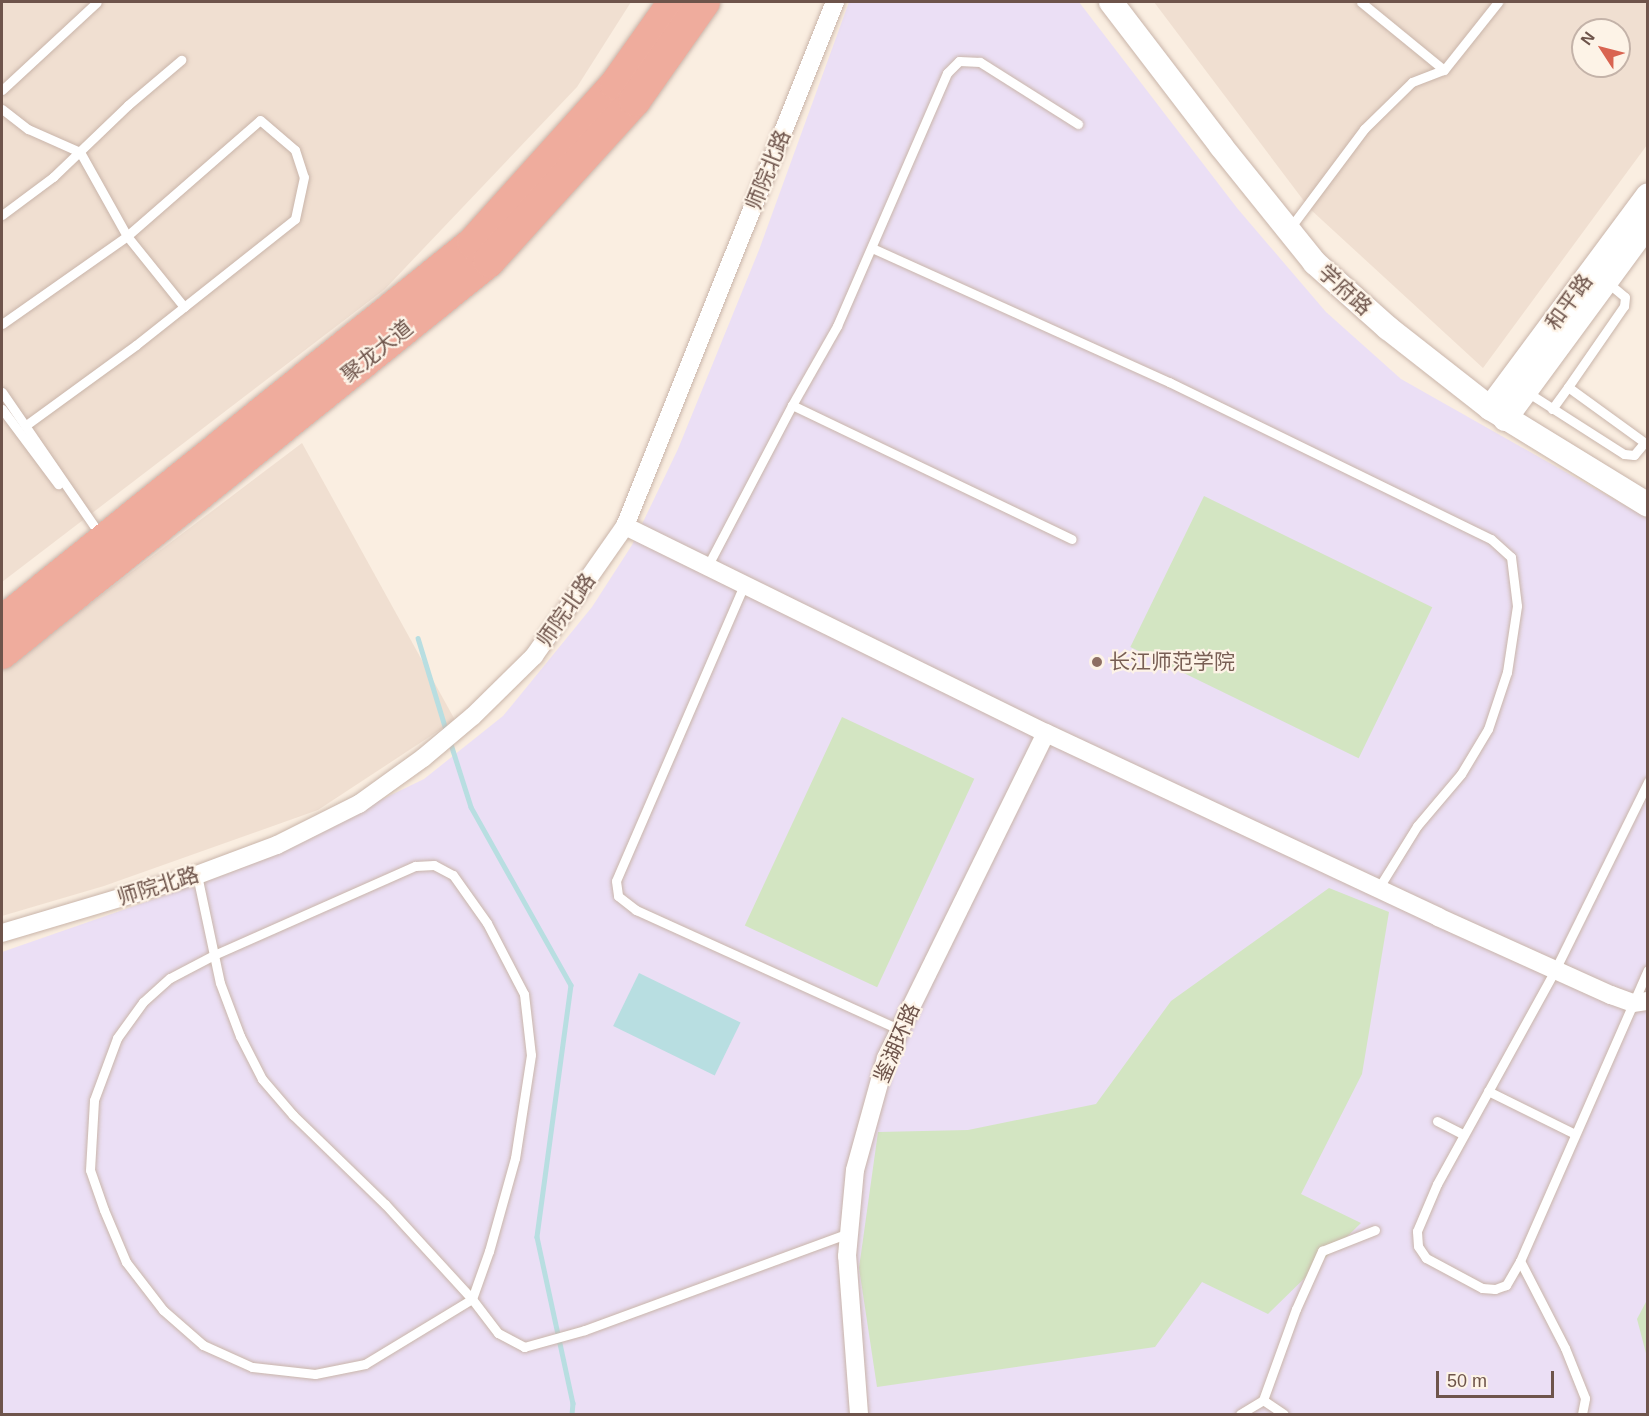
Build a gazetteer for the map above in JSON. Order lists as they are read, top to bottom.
{
  "streets": {
    "highway": ["聚龙大道"],
    "street": [
      "师院北路",
      "学府路",
      "和平路",
      "鉴湖环路"
    ]
  },
  "crossings": [
    ["学府路", "和平路"]
  ],
  "places": ["长江师范学院"],
  "scale_bar": "50 m",
  "north": "top left"
}
